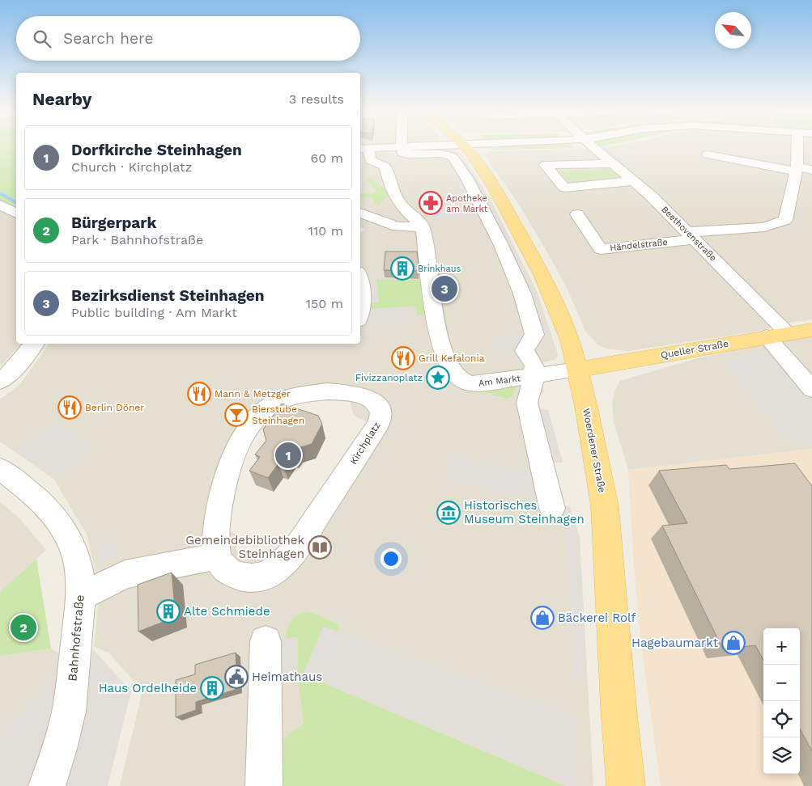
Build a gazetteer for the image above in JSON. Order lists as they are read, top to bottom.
{
  "streets": {
    "main road": ["Queller Straße", "Woerdener Straße"],
    "street": [
      "Beethovenstraße",
      "Händelstraße",
      "Am Markt",
      "Kirchplatz",
      "Bahnhofstraße"
    ]
  },
  "crossings": [
    ["Beethovenstraße", "Händelstraße"],
    ["Beethovenstraße", "Queller Straße"],
    ["Queller Straße", "Am Markt"],
    ["Queller Straße", "Woerdener Straße"],
    ["Am Markt", "Woerdener Straße"]
  ],
  "places": {
    "pharmacy": ["Apotheke am Markt"],
    "building": ["Brinkhaus", "Alte Schmiede", "Haus Ordelheide"],
    "restaurant": ["Grill Kefalonia", "Mann & Metzger", "Berlin Döner"],
    "place": ["Fivizzanoplatz"],
    "bar": ["Bierstube Steinhagen"],
    "museum": ["Historisches Museum Steinhagen"],
    "library": ["Gemeindebibliothek Steinhagen"],
    "shop": ["Bäckerei Rolf", "Hagebaumarkt"],
    "public building": ["Heimathaus"]
  },
  "north": "top left",
  "page": {
    "search": "Search here",
    "heading": ["Nearby", "3 results"],
    "list": [
      {
        "mark": "1",
        "name": "Dorfkirche Steinhagen",
        "note": "Church · Kirchplatz",
        "value": "60 m"
      },
      {
        "mark": "2",
        "name": "Bürgerpark",
        "note": "Park · Bahnhofstraße",
        "value": "110 m"
      },
      {
        "mark": "3",
        "name": "Bezirksdienst Steinhagen",
        "note": "Public building · Am Markt",
        "value": "150 m"
      }
    ],
    "pins": ["3", "1", "2"],
    "map_buttons": ["+", "−"]
  }
}
